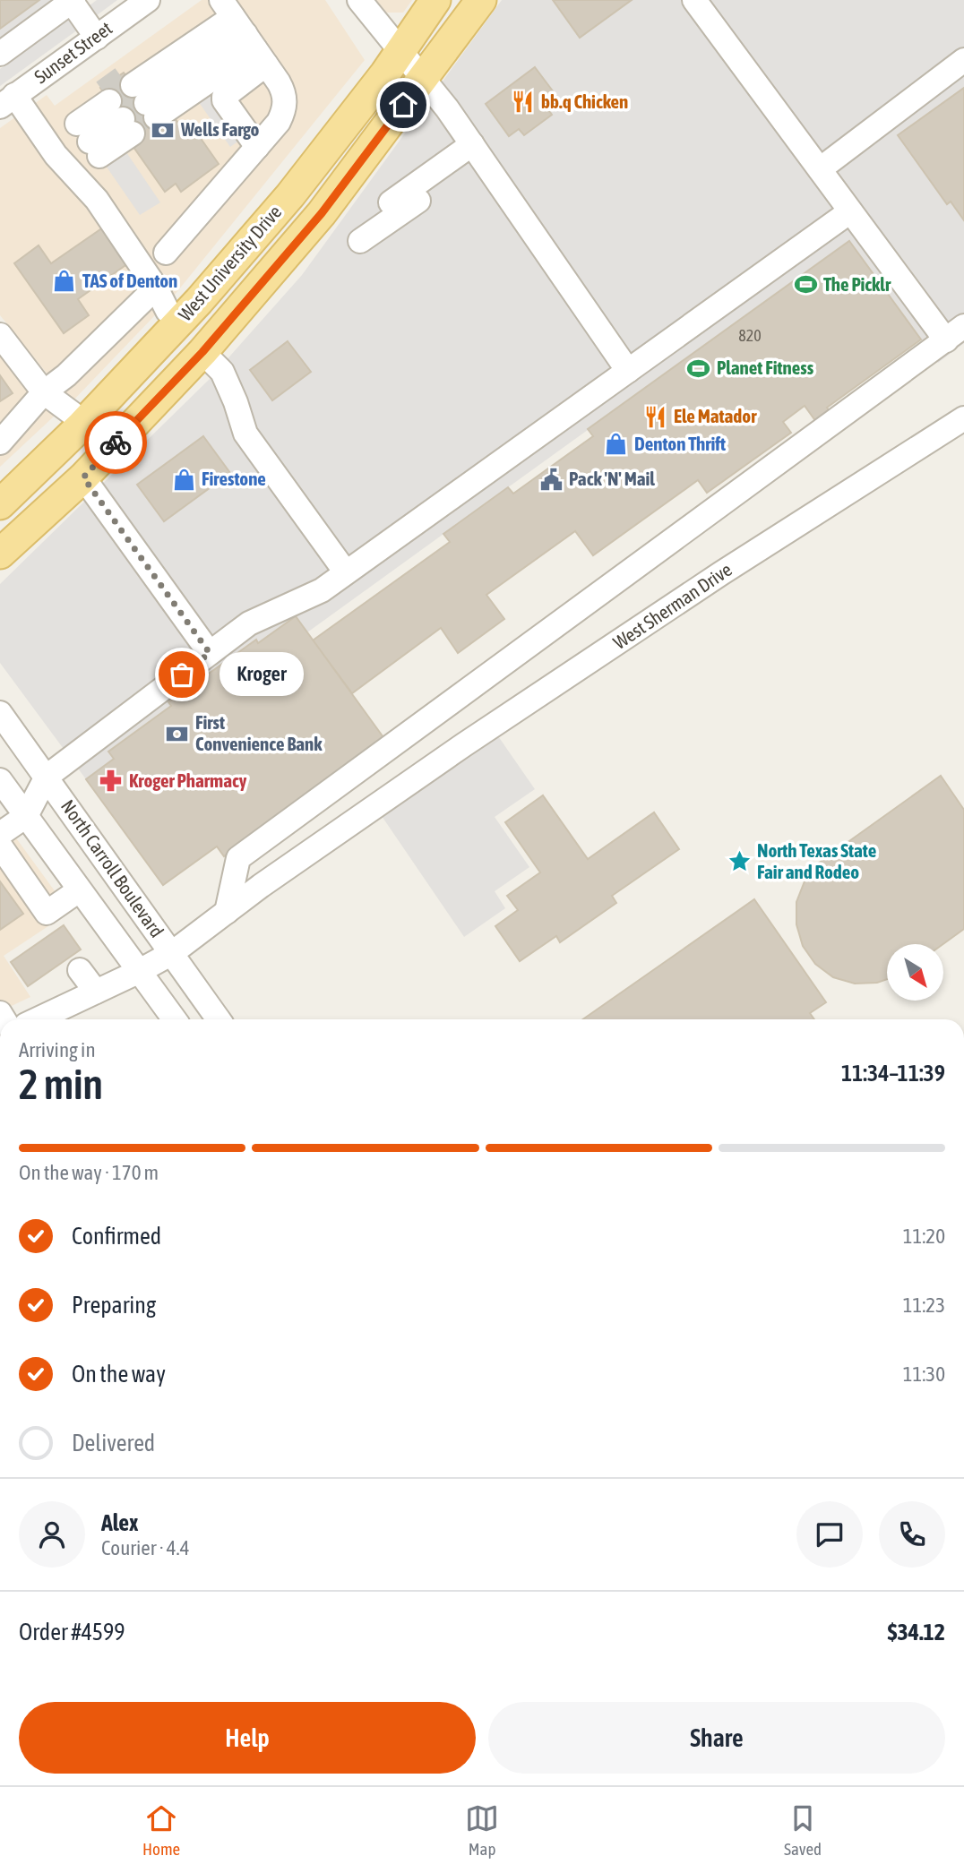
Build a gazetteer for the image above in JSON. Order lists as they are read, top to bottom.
{
  "streets": {
    "main road": ["West University Drive"],
    "street": ["Sunset Street", "West Sherman Drive", "North Carroll Boulevard"]
  },
  "crossings": [
    ["West Sherman Drive", "North Carroll Boulevard"]
  ],
  "places": {
    "restaurant": ["bb.q Chicken", "Ele Matador"],
    "bank": ["Wells Fargo", "First Convenience Bank"],
    "shop": ["TAS of Denton", "Denton Thrift", "Firestone"],
    "sports": ["The Picklr", "Planet Fitness"],
    "public building": ["Pack 'N' Mail"],
    "other": ["Kroger"],
    "pharmacy": ["Kroger Pharmacy"],
    "place": ["North Texas State Fair and Rodeo"]
  },
  "house_numbers": ["820"],
  "north": "bottom right",
  "page": {
    "bubble": "Kroger",
    "heading": ["2 min", "Arriving in", "11:34–11:39"],
    "panel": [
      "Alex",
      "Courier · 4.4",
      "Order #4599",
      "$34.12"
    ],
    "bar": "On the way · 170 m",
    "list": [
      ["Confirmed", "11:20"],
      ["Preparing", "11:23"],
      ["On the way", "11:30"],
      "Delivered"
    ],
    "buttons": ["Help", "Share"],
    "tabs": ["Home", "Map", "Saved"]
  }
}
